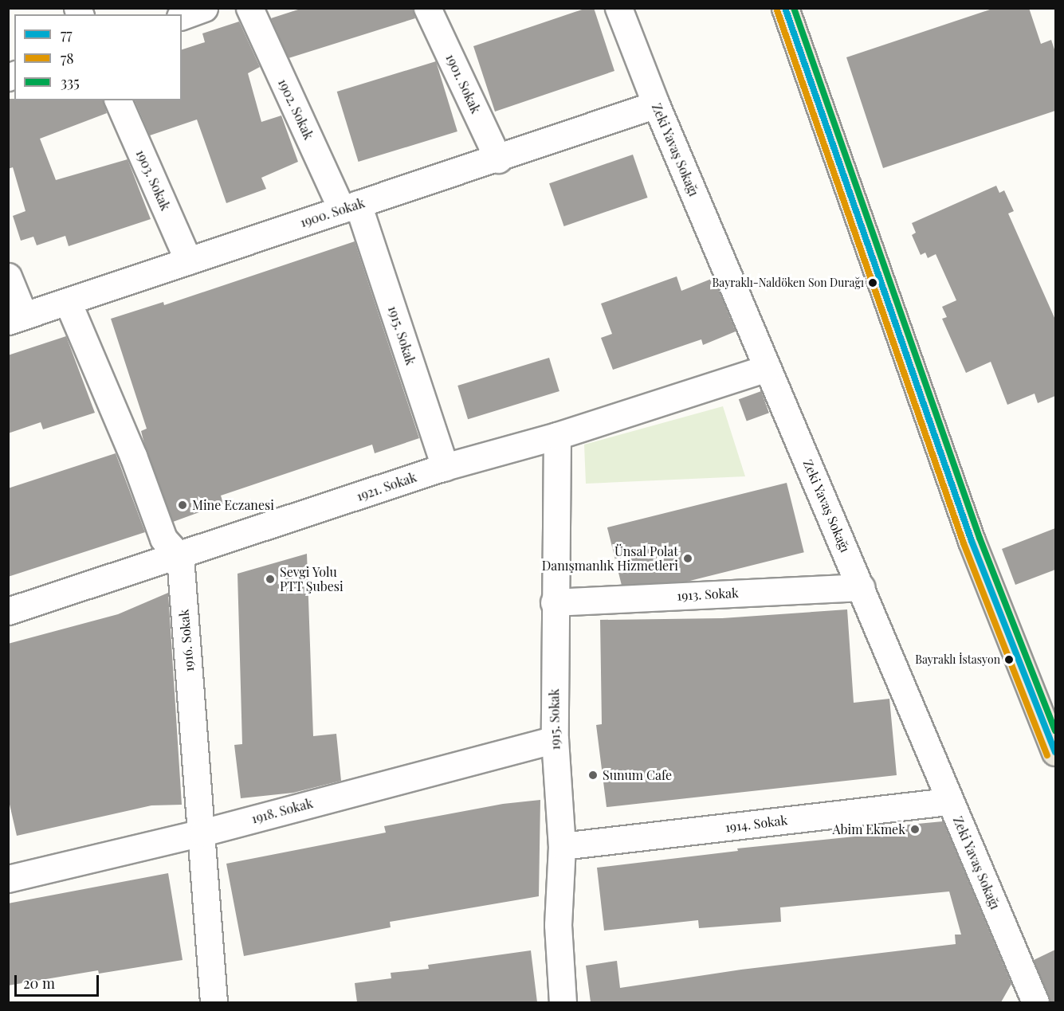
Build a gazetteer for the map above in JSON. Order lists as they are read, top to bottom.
{
  "streets": {
    "street": [
      "1901. Sokak",
      "1902. Sokak",
      "Zeki Yavaş Sokağı",
      "1903. Sokak",
      "1900. Sokak",
      "1915. Sokak",
      "1921. Sokak",
      "1913. Sokak",
      "1916. Sokak",
      "1918. Sokak",
      "1914. Sokak"
    ]
  },
  "crossings": [
    ["1901. Sokak", "1900. Sokak"],
    ["1902. Sokak", "1900. Sokak"],
    ["1902. Sokak", "1915. Sokak"],
    ["Zeki Yavaş Sokağı", "1900. Sokak"],
    ["Zeki Yavaş Sokağı", "1921. Sokak"],
    ["Zeki Yavaş Sokağı", "1913. Sokak"],
    ["Zeki Yavaş Sokağı", "1914. Sokak"],
    ["1903. Sokak", "1900. Sokak"],
    ["1900. Sokak", "1915. Sokak"],
    ["1915. Sokak", "1921. Sokak"],
    ["1915. Sokak", "1913. Sokak"],
    ["1915. Sokak", "1918. Sokak"],
    ["1915. Sokak", "1914. Sokak"],
    ["1921. Sokak", "1916. Sokak"],
    ["1916. Sokak", "1918. Sokak"]
  ],
  "places": [
    "Bayraklı-Naldöken Son Durağı",
    "Mine Eczanesi",
    "Ünsal Polat Danışmanlık Hizmetleri",
    "Sevgi Yolu PTT Şubesi",
    "Bayraklı İstasyon",
    "Sunum Cafe",
    "Abim Ekmek"
  ],
  "lines": ["transit line 77", "transit line 335", "transit line 78"],
  "legend": ["77", "78", "335"],
  "scale_bar": "20 m"
}
